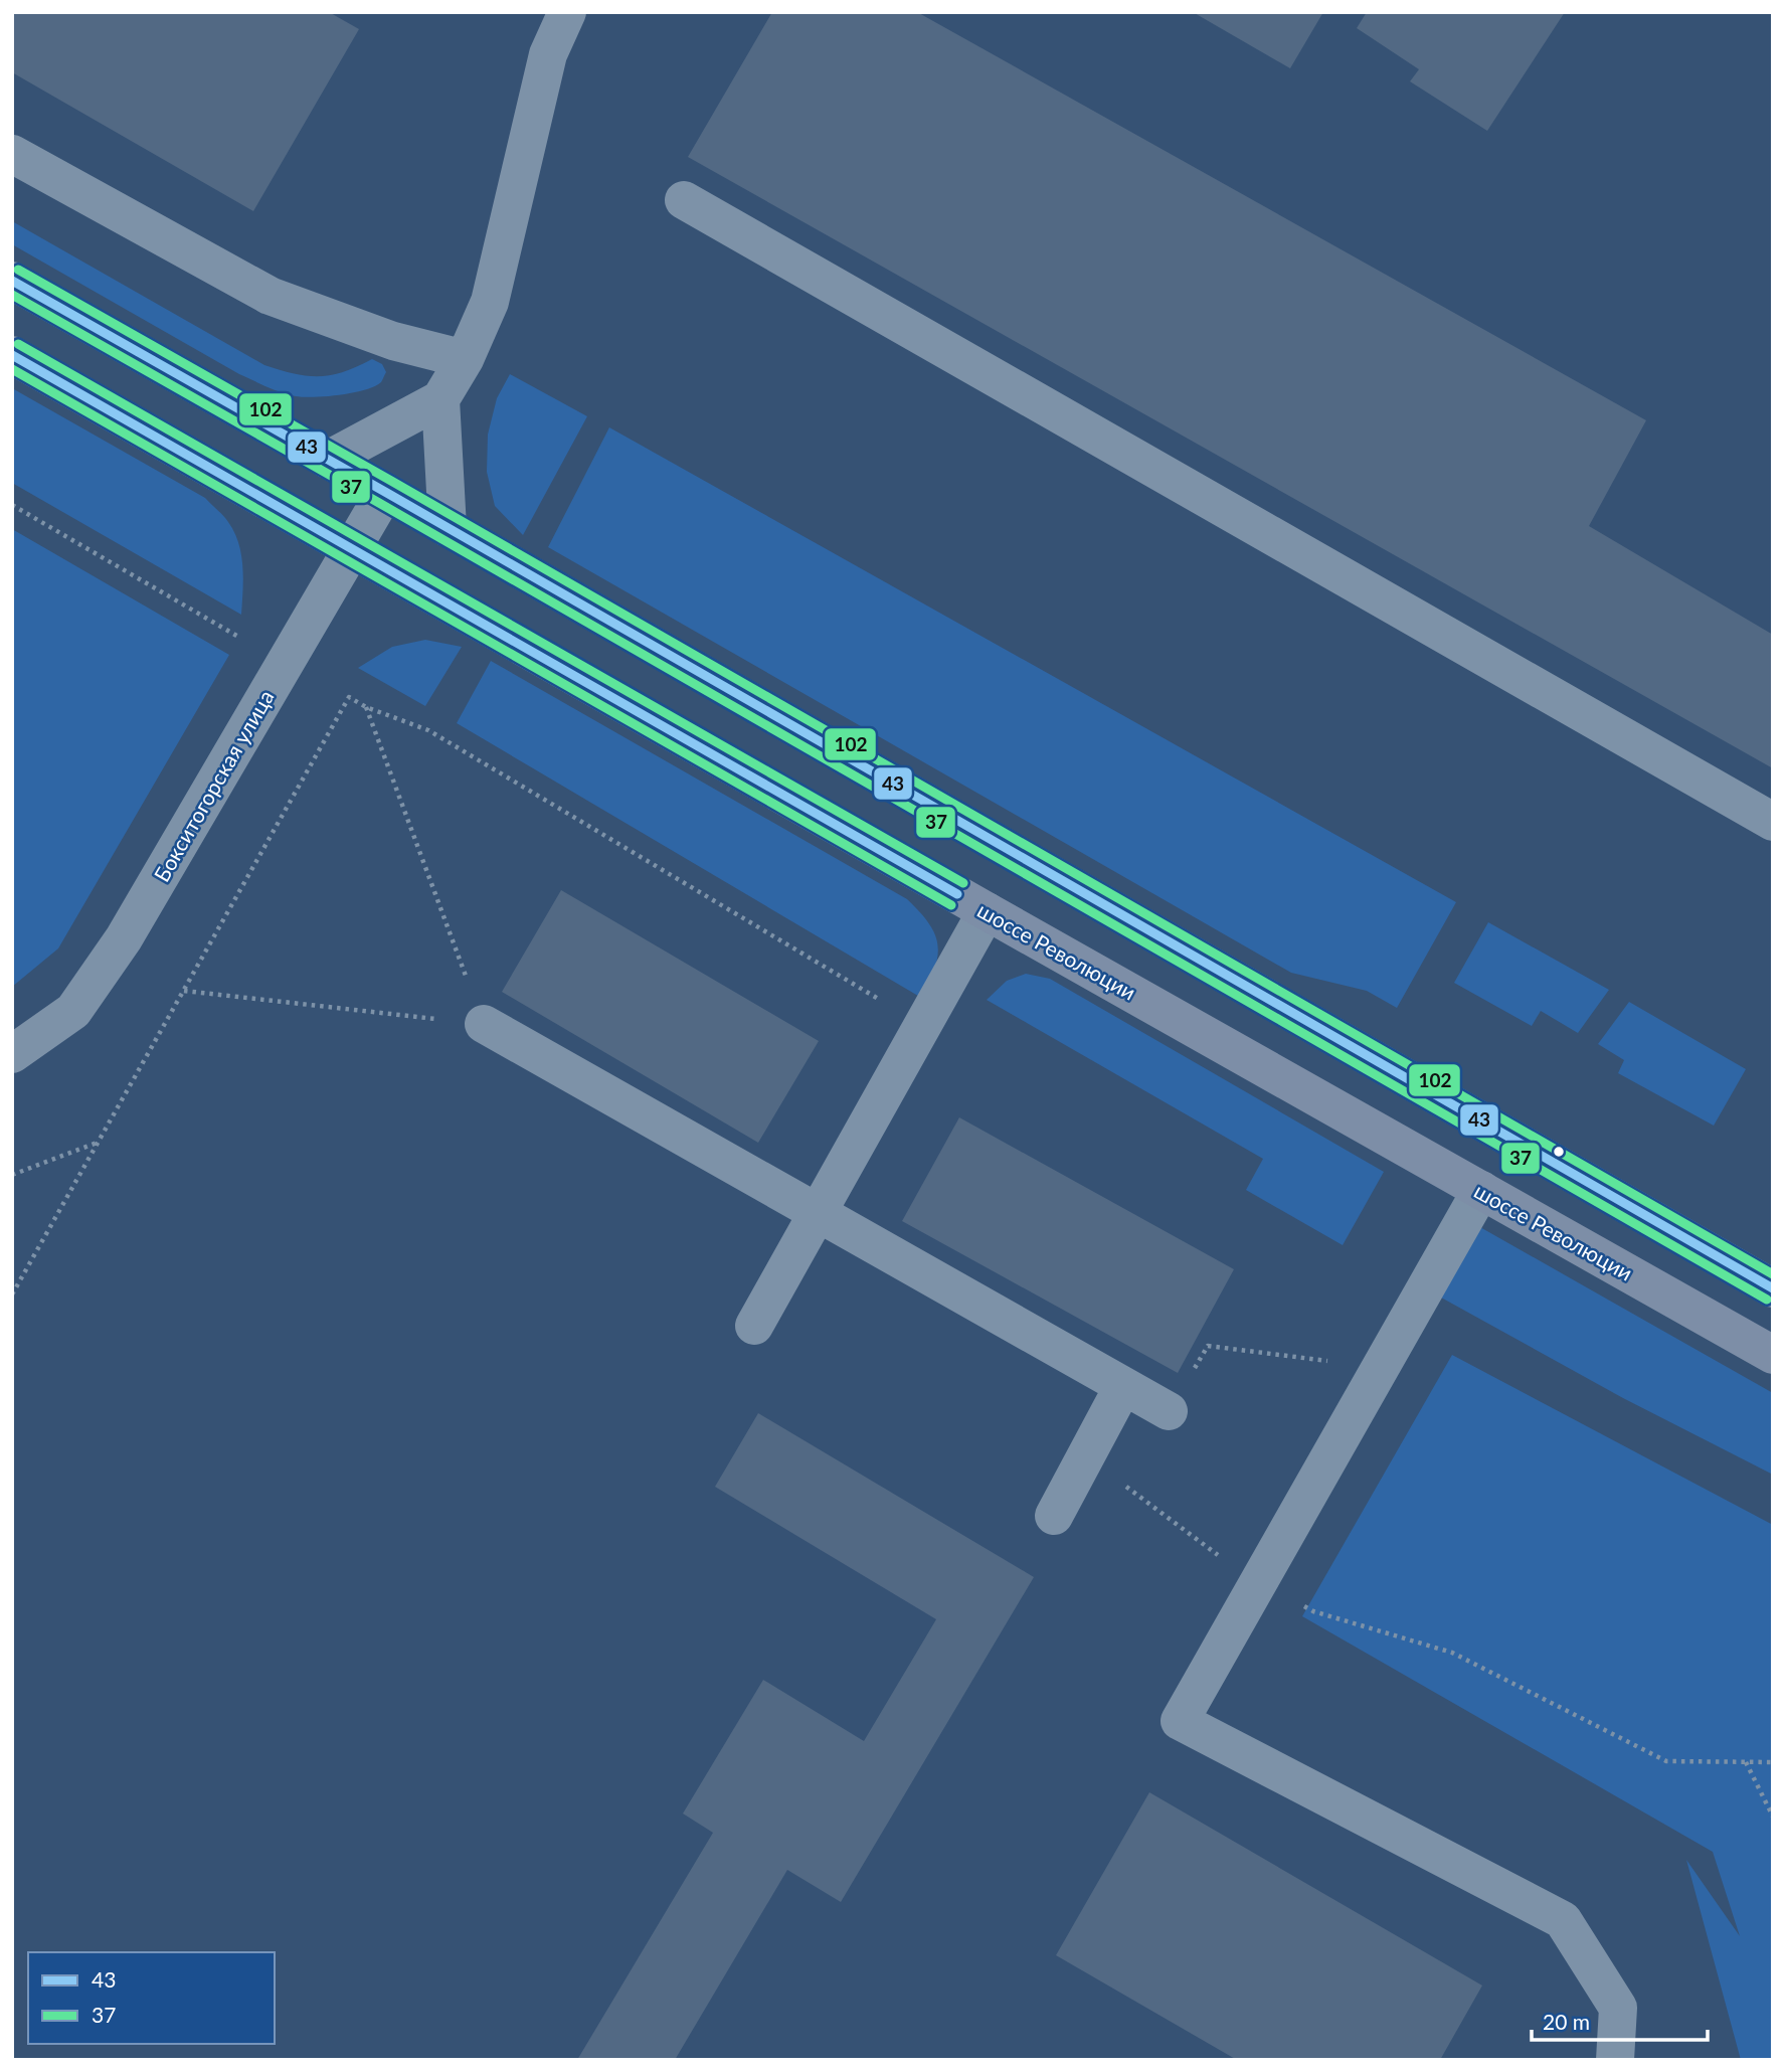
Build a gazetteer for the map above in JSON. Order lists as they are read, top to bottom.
{
  "streets": {
    "main road": ["шоссе Революции"],
    "street": ["Бокситогорская улица"]
  },
  "crossings": [
    ["Бокситогорская улица", "шоссе Революции"]
  ],
  "lines": ["transit line 102", "transit line 43", "transit line 37"],
  "legend": ["43", "37"],
  "scale_bar": "20 m"
}
